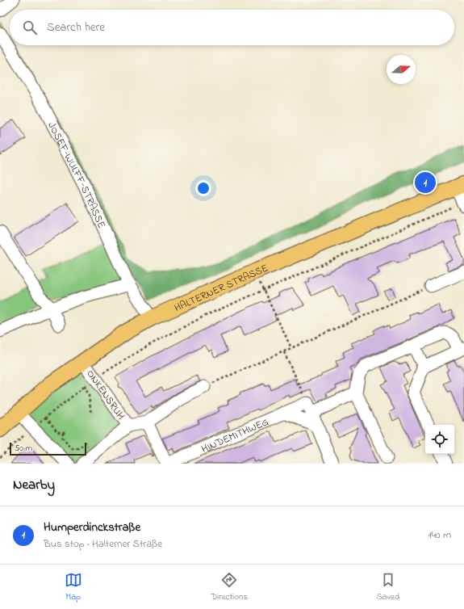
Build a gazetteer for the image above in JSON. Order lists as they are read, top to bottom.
{
  "streets": {
    "main road": ["HALTERNER STRASSE"],
    "street": ["JOSEF-WULFF-STRASSE", "ONKENSRUH", "HINDEMITHWEG"]
  },
  "crossings": [
    ["JOSEF-WULFF-STRASSE", "HALTERNER STRASSE"],
    ["HALTERNER STRASSE", "ONKENSRUH"]
  ],
  "scale_bar": "50 m",
  "north": "right",
  "page": {
    "search": "Search here",
    "pins": "1",
    "scale": "50 m",
    "heading": "Nearby",
    "list": [
      {
        "mark": "1",
        "name": "Humperdinckstraße",
        "note": "Bus stop · Halterner Straße",
        "value": "140 m"
      }
    ],
    "nav": ["Map", "Directions", "Saved"]
  }
}
